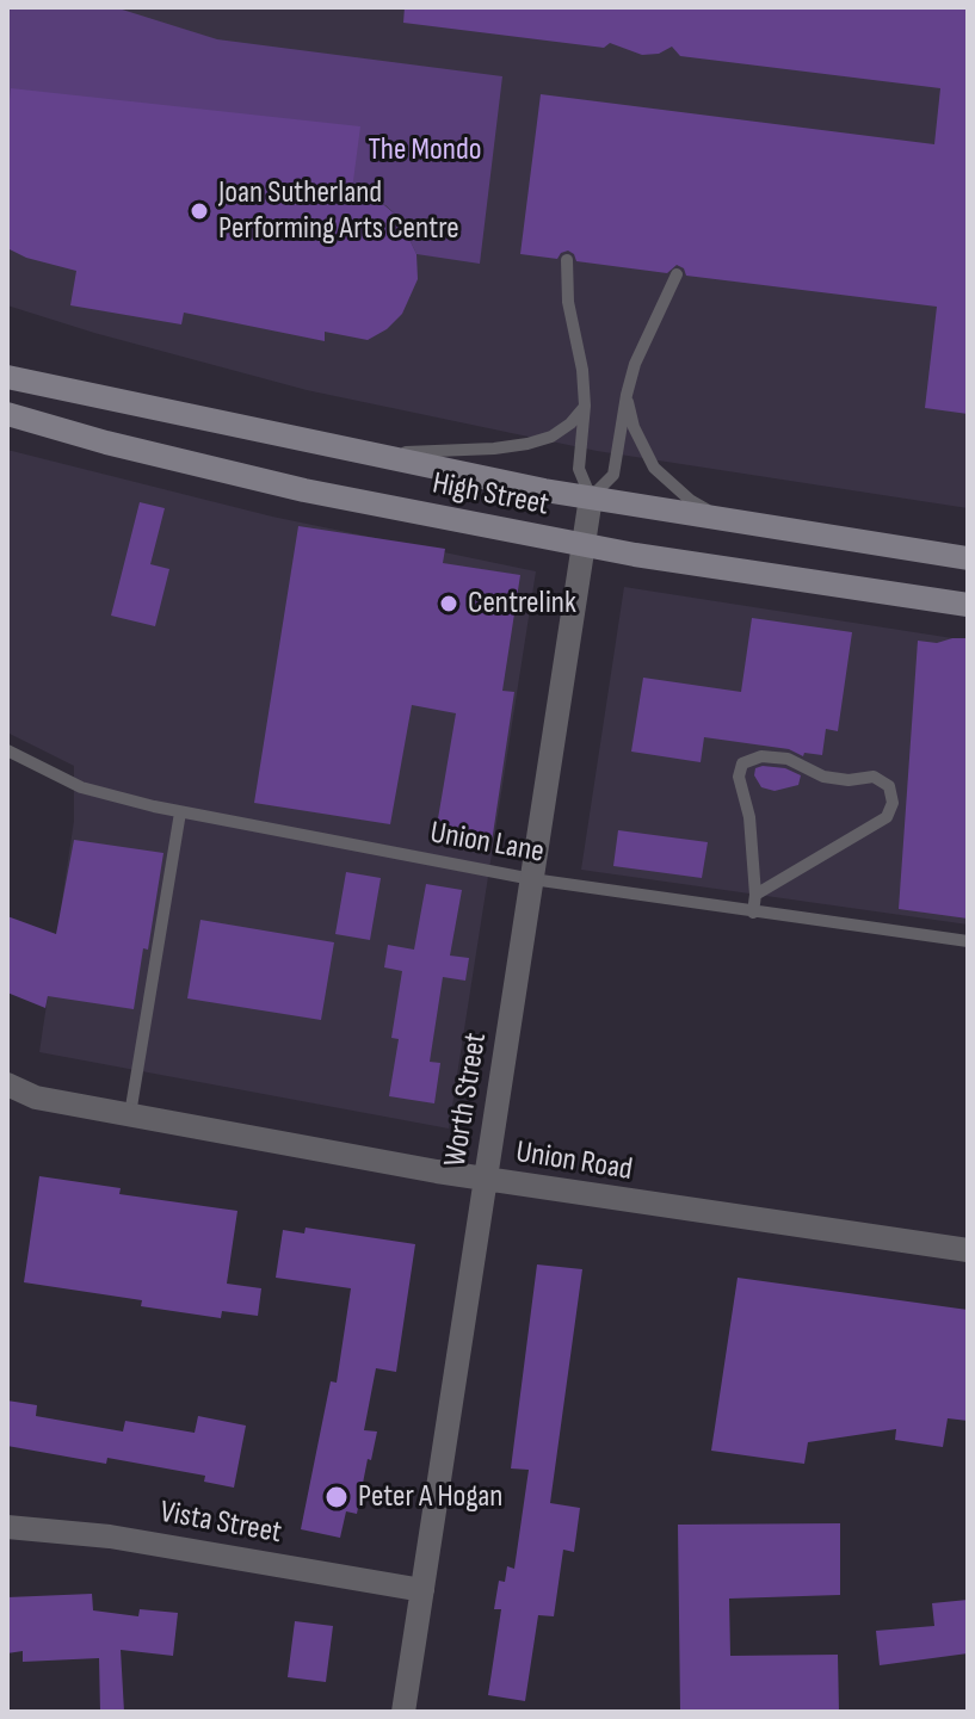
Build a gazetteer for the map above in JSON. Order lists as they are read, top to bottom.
{
  "streets": {
    "main road": ["High Street"],
    "street": ["Worth Street", "Union Road", "Vista Street"],
    "lane": ["Union Lane"]
  },
  "crossings": [
    ["High Street", "Worth Street"],
    ["Union Lane", "Worth Street"],
    ["Worth Street", "Union Road"],
    ["Worth Street", "Vista Street"]
  ],
  "parks": ["The Mondo"],
  "places": ["Joan Sutherland Performing Arts Centre", "Centrelink", "Peter A Hogan"]
}
